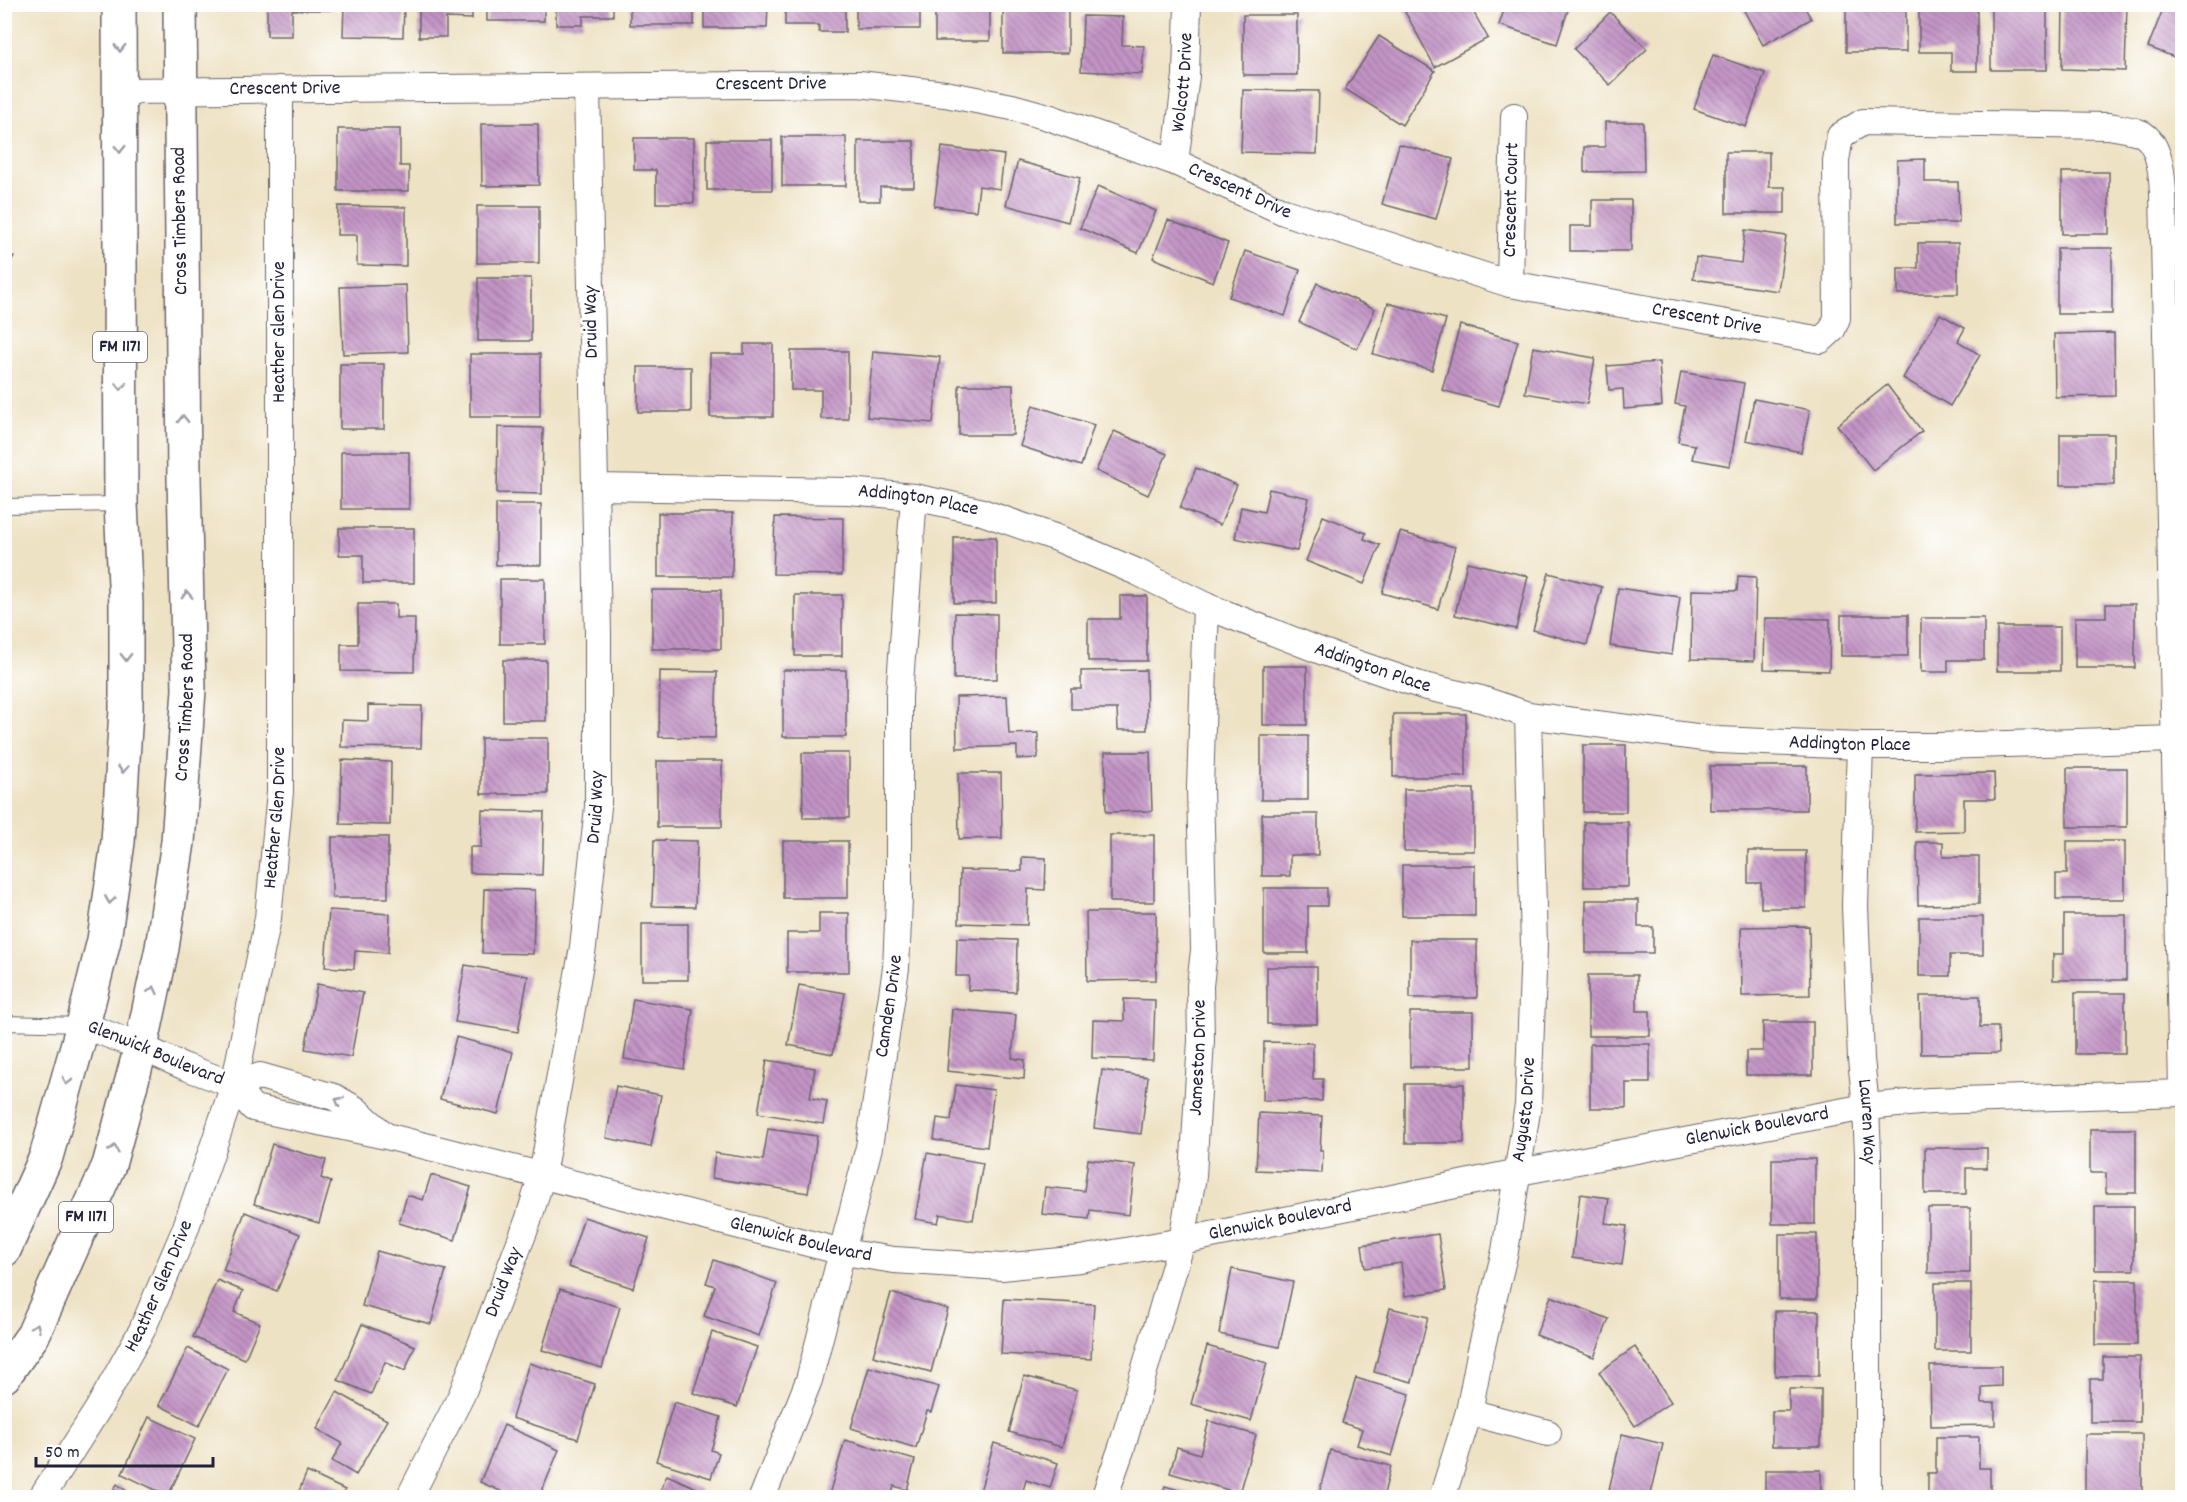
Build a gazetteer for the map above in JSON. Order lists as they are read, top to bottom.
{
  "streets": {
    "main road": ["Cross Timbers Road", "FM 1171"],
    "street": [
      "Wolcott Drive",
      "Crescent Drive",
      "Crescent Court",
      "Druid Way",
      "Heather Glen Drive",
      "Addington Place",
      "Camden Drive",
      "Glenwick Boulevard",
      "Jameston Drive",
      "Augusta Drive",
      "Lauren Way"
    ]
  },
  "crossings": [
    ["Wolcott Drive", "Crescent Drive"],
    ["Crescent Drive", "Crescent Court"],
    ["Crescent Drive", "Cross Timbers Road"],
    ["Crescent Drive", "Druid Way"],
    ["Crescent Drive", "Heather Glen Drive"],
    ["Crescent Drive", "FM 1171"],
    ["Crescent Drive", "Addington Place"],
    ["Cross Timbers Road", "Glenwick Boulevard"],
    ["Druid Way", "Addington Place"],
    ["Druid Way", "Glenwick Boulevard"],
    ["Heather Glen Drive", "Glenwick Boulevard"],
    ["FM 1171", "Glenwick Boulevard"],
    ["Addington Place", "Camden Drive"],
    ["Addington Place", "Jameston Drive"],
    ["Addington Place", "Augusta Drive"],
    ["Addington Place", "Lauren Way"],
    ["Camden Drive", "Glenwick Boulevard"],
    ["Glenwick Boulevard", "Jameston Drive"],
    ["Glenwick Boulevard", "Augusta Drive"],
    ["Glenwick Boulevard", "Lauren Way"]
  ],
  "scale_bar": "50 m"
}
